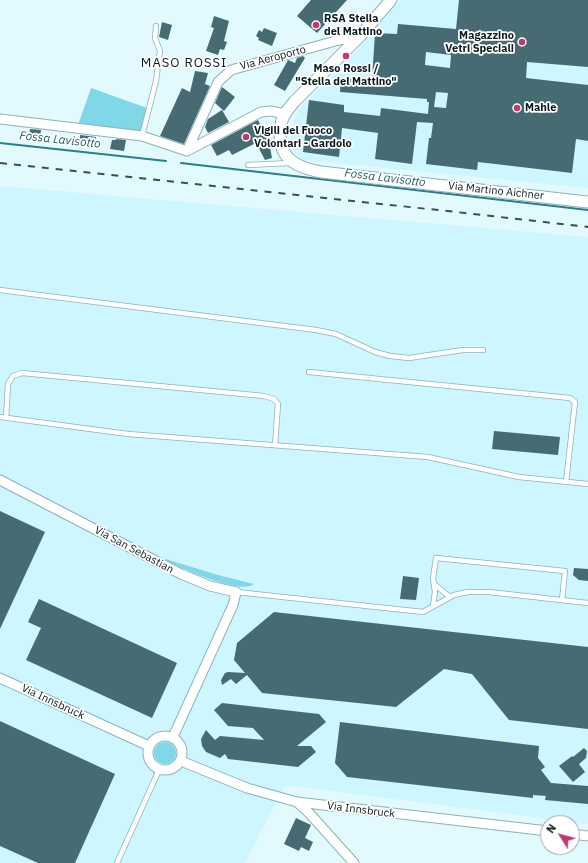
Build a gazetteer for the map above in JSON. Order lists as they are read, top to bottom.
{
  "streets": {
    "street": [
      "Via Aeroporto",
      "Via Martino Aichner",
      "Via San Sebastian",
      "Via Innsbruck"
    ]
  },
  "districts": ["MASO ROSSI"],
  "water": ["Fossa Lavisotto"],
  "places": [
    "RSA Stella del Mattino",
    "Magazzino Vetri Speciali",
    "Maso Rossi / \"Stella del Mattino\"",
    "Mahle",
    "Vigili del Fuoco Volontari - Gardolo"
  ],
  "north": "top left"
}
